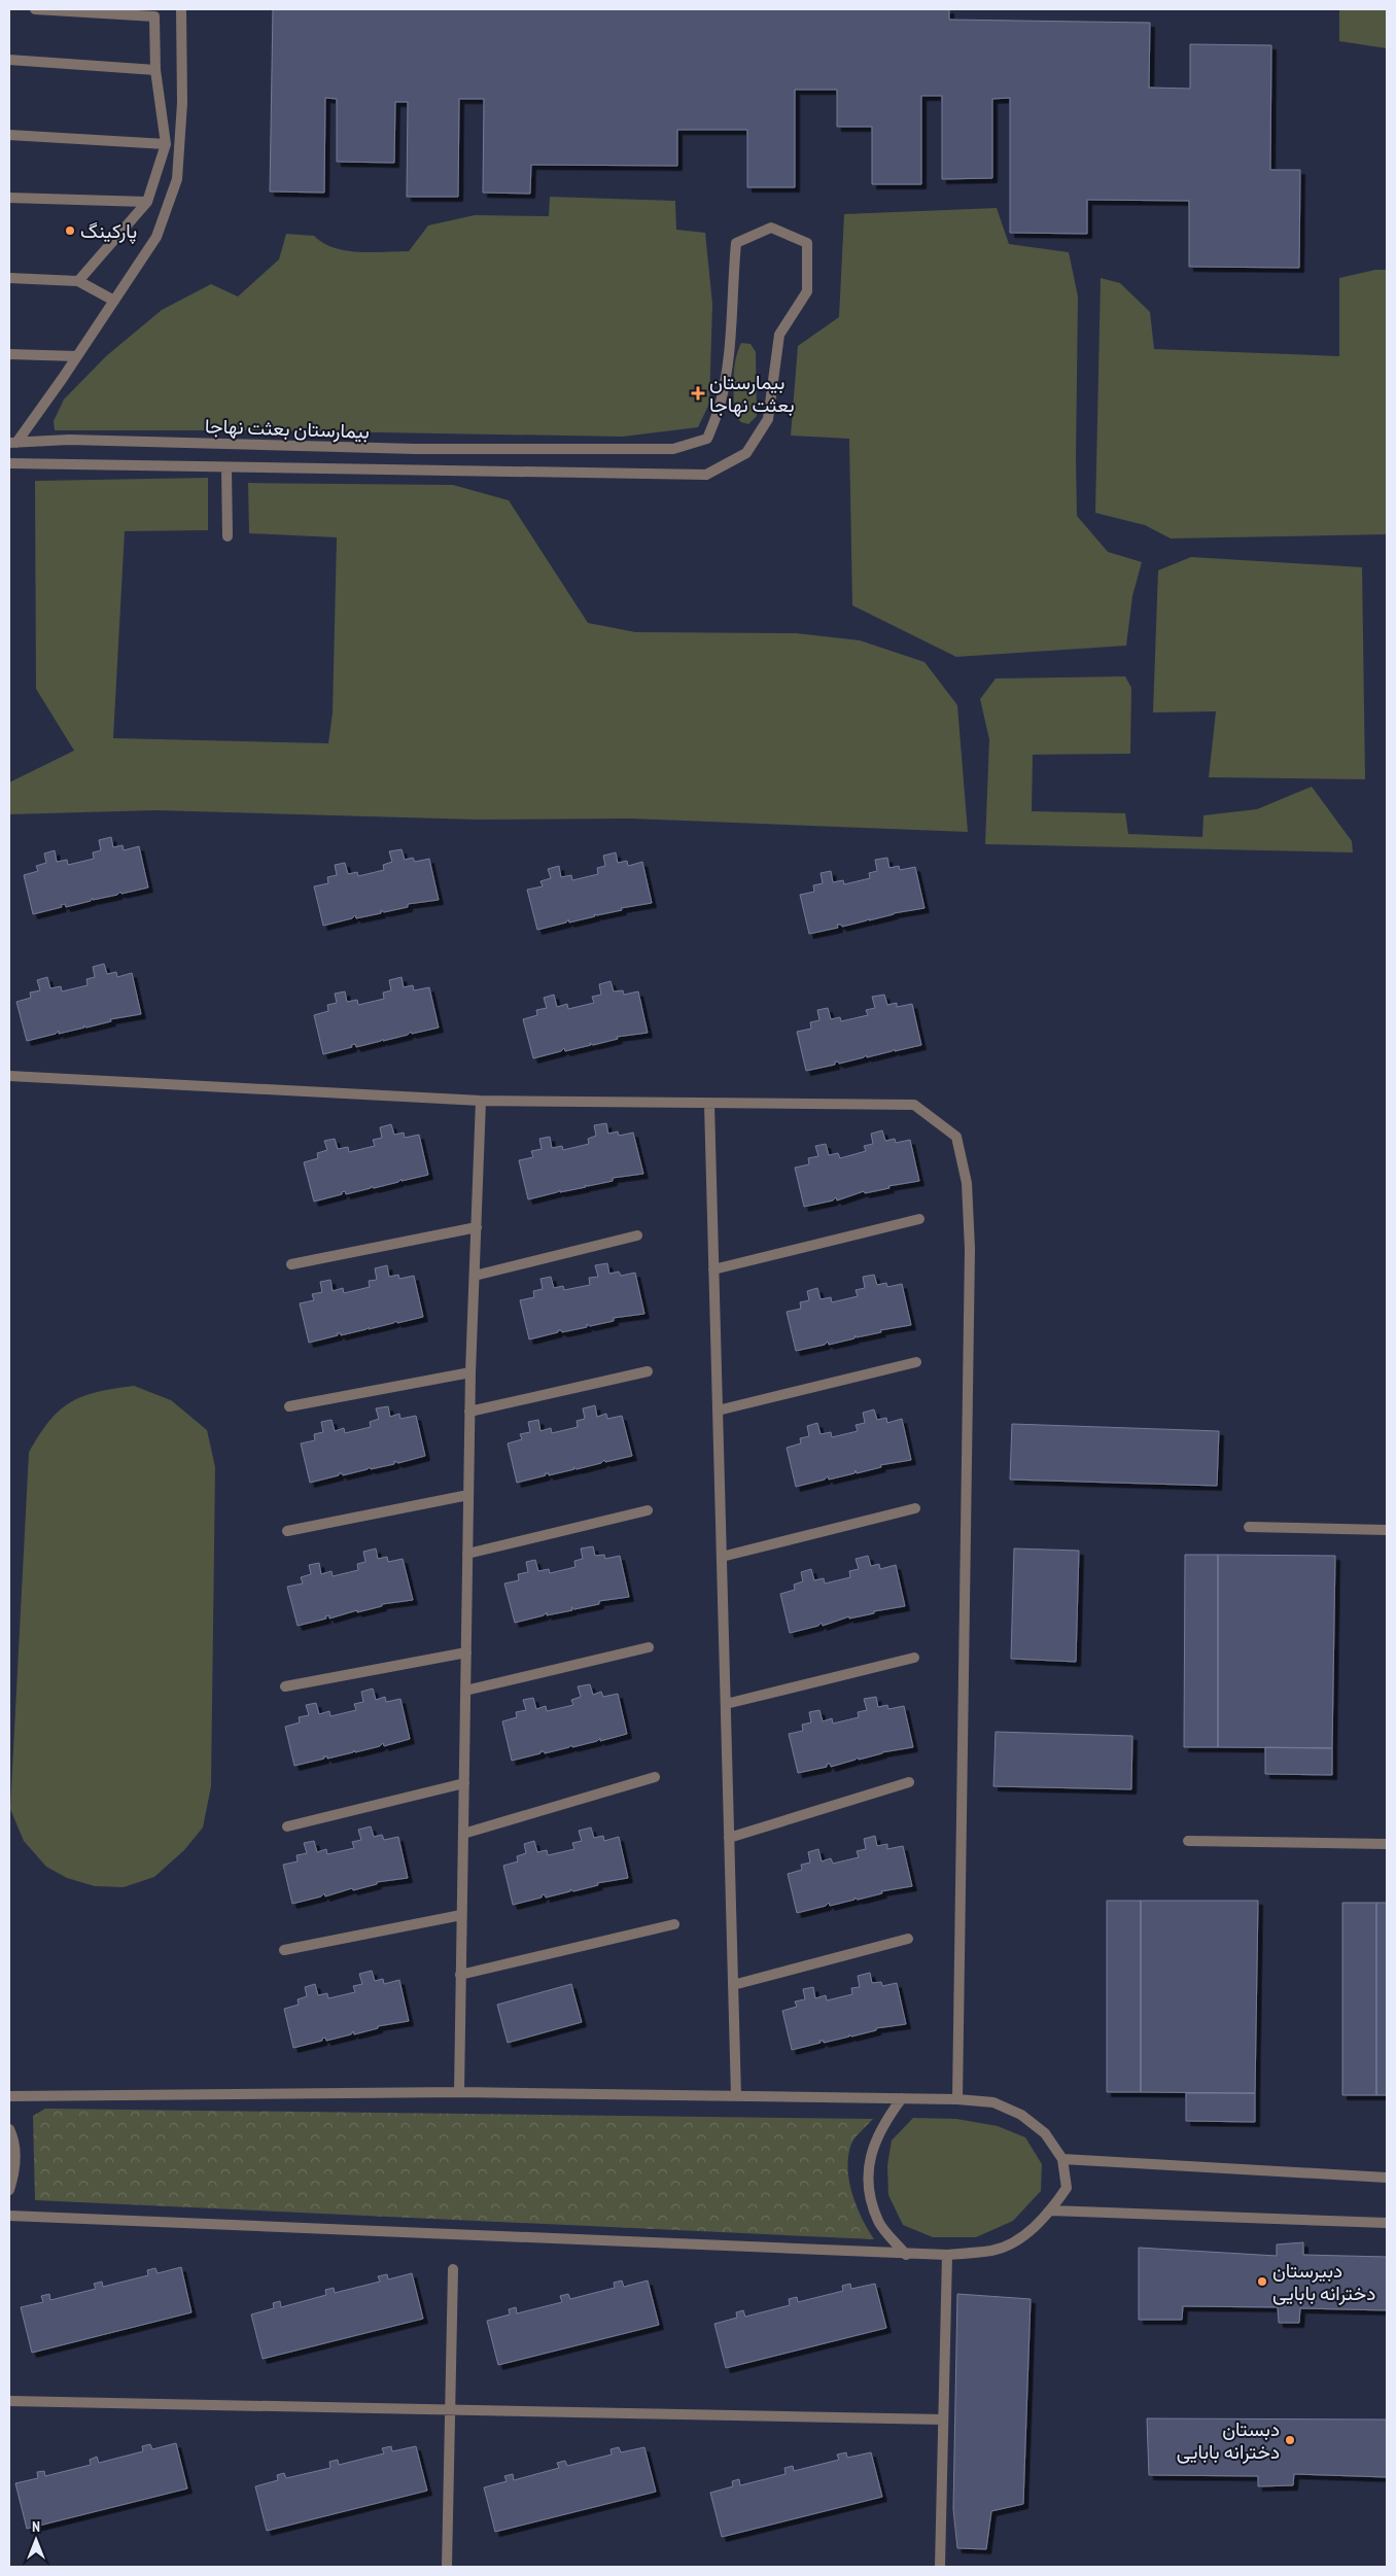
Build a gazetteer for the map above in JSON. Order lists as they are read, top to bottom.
{
  "streets": {
    "street": ["بیمارستان بعثت نهاجا"]
  },
  "places": {
    "other": ["پارکینگ", "دبیرستان دخترانه بابایی", "دبستان دخترانه بابایی"],
    "health": ["بیمارستان بعثت نهاجا"]
  },
  "north": "top"
}
